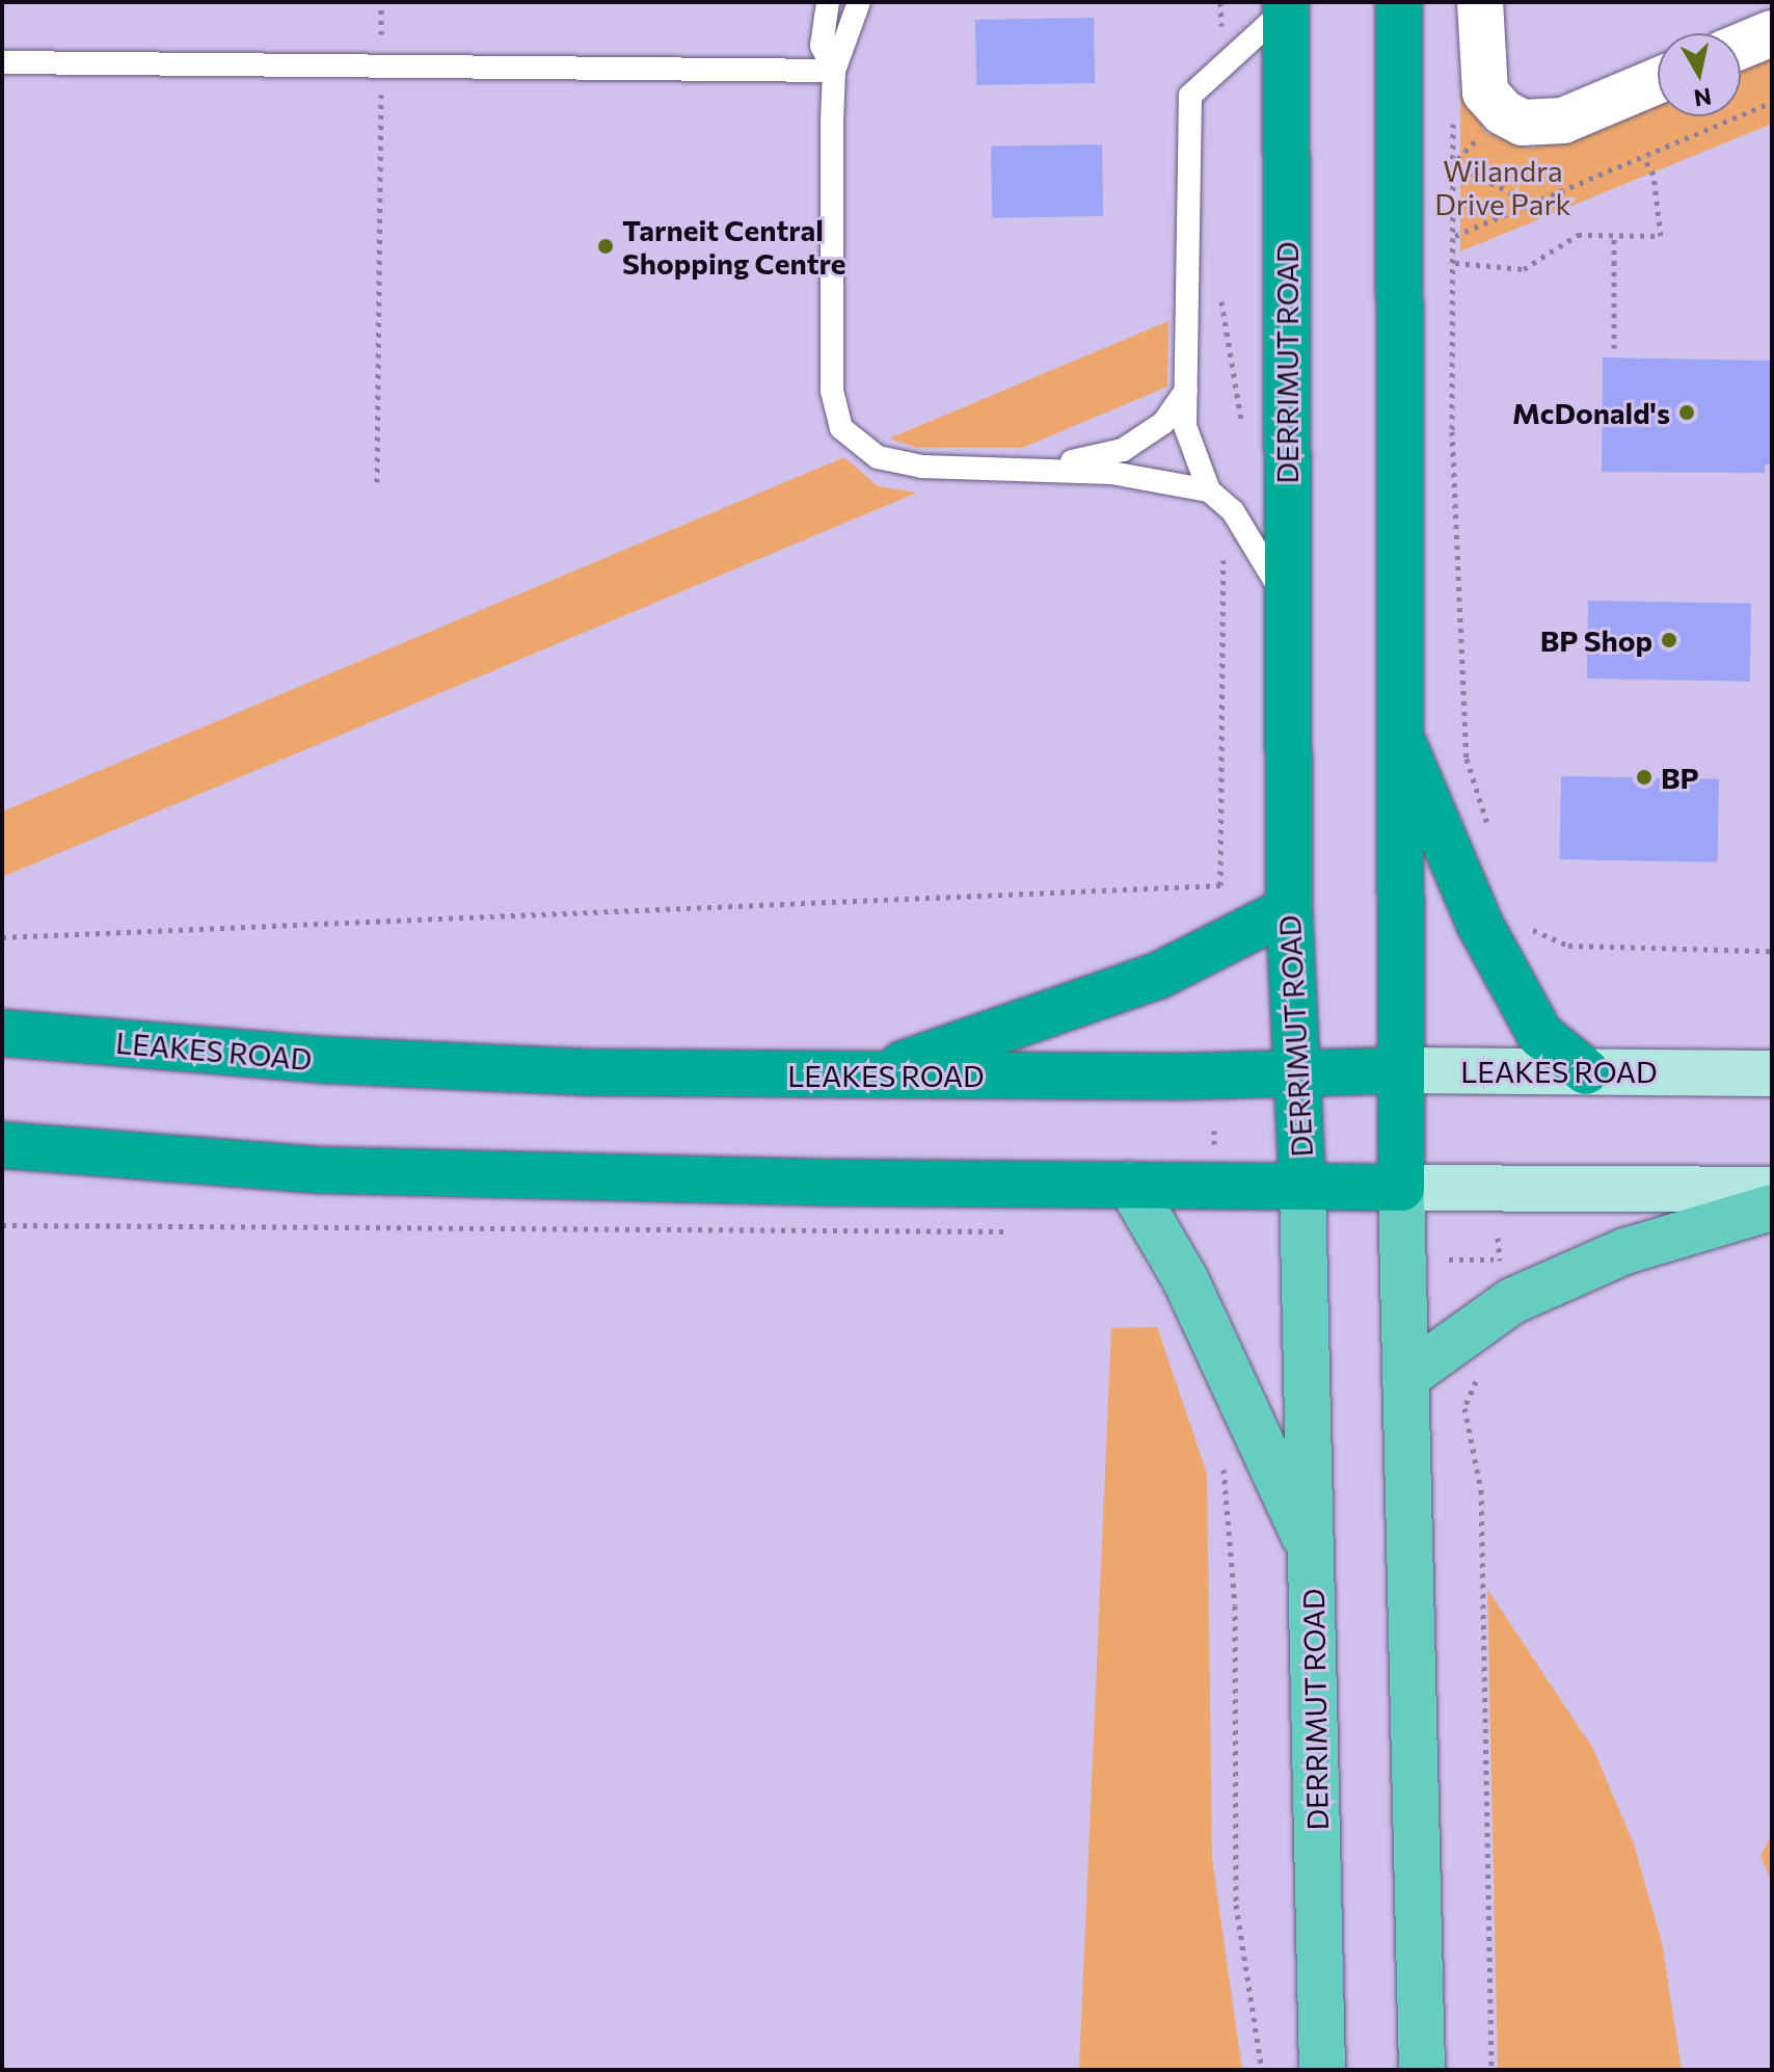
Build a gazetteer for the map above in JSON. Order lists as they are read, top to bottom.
{
  "streets": {
    "highway": ["DERRIMUT ROAD", "LEAKES ROAD"]
  },
  "crossings": [
    ["DERRIMUT ROAD", "LEAKES ROAD"]
  ],
  "parks": ["Wilandra Drive Park"],
  "places": [
    "Tarneit Central Shopping Centre",
    "McDonald's",
    "BP Shop",
    "BP"
  ],
  "north": "bottom"
}
